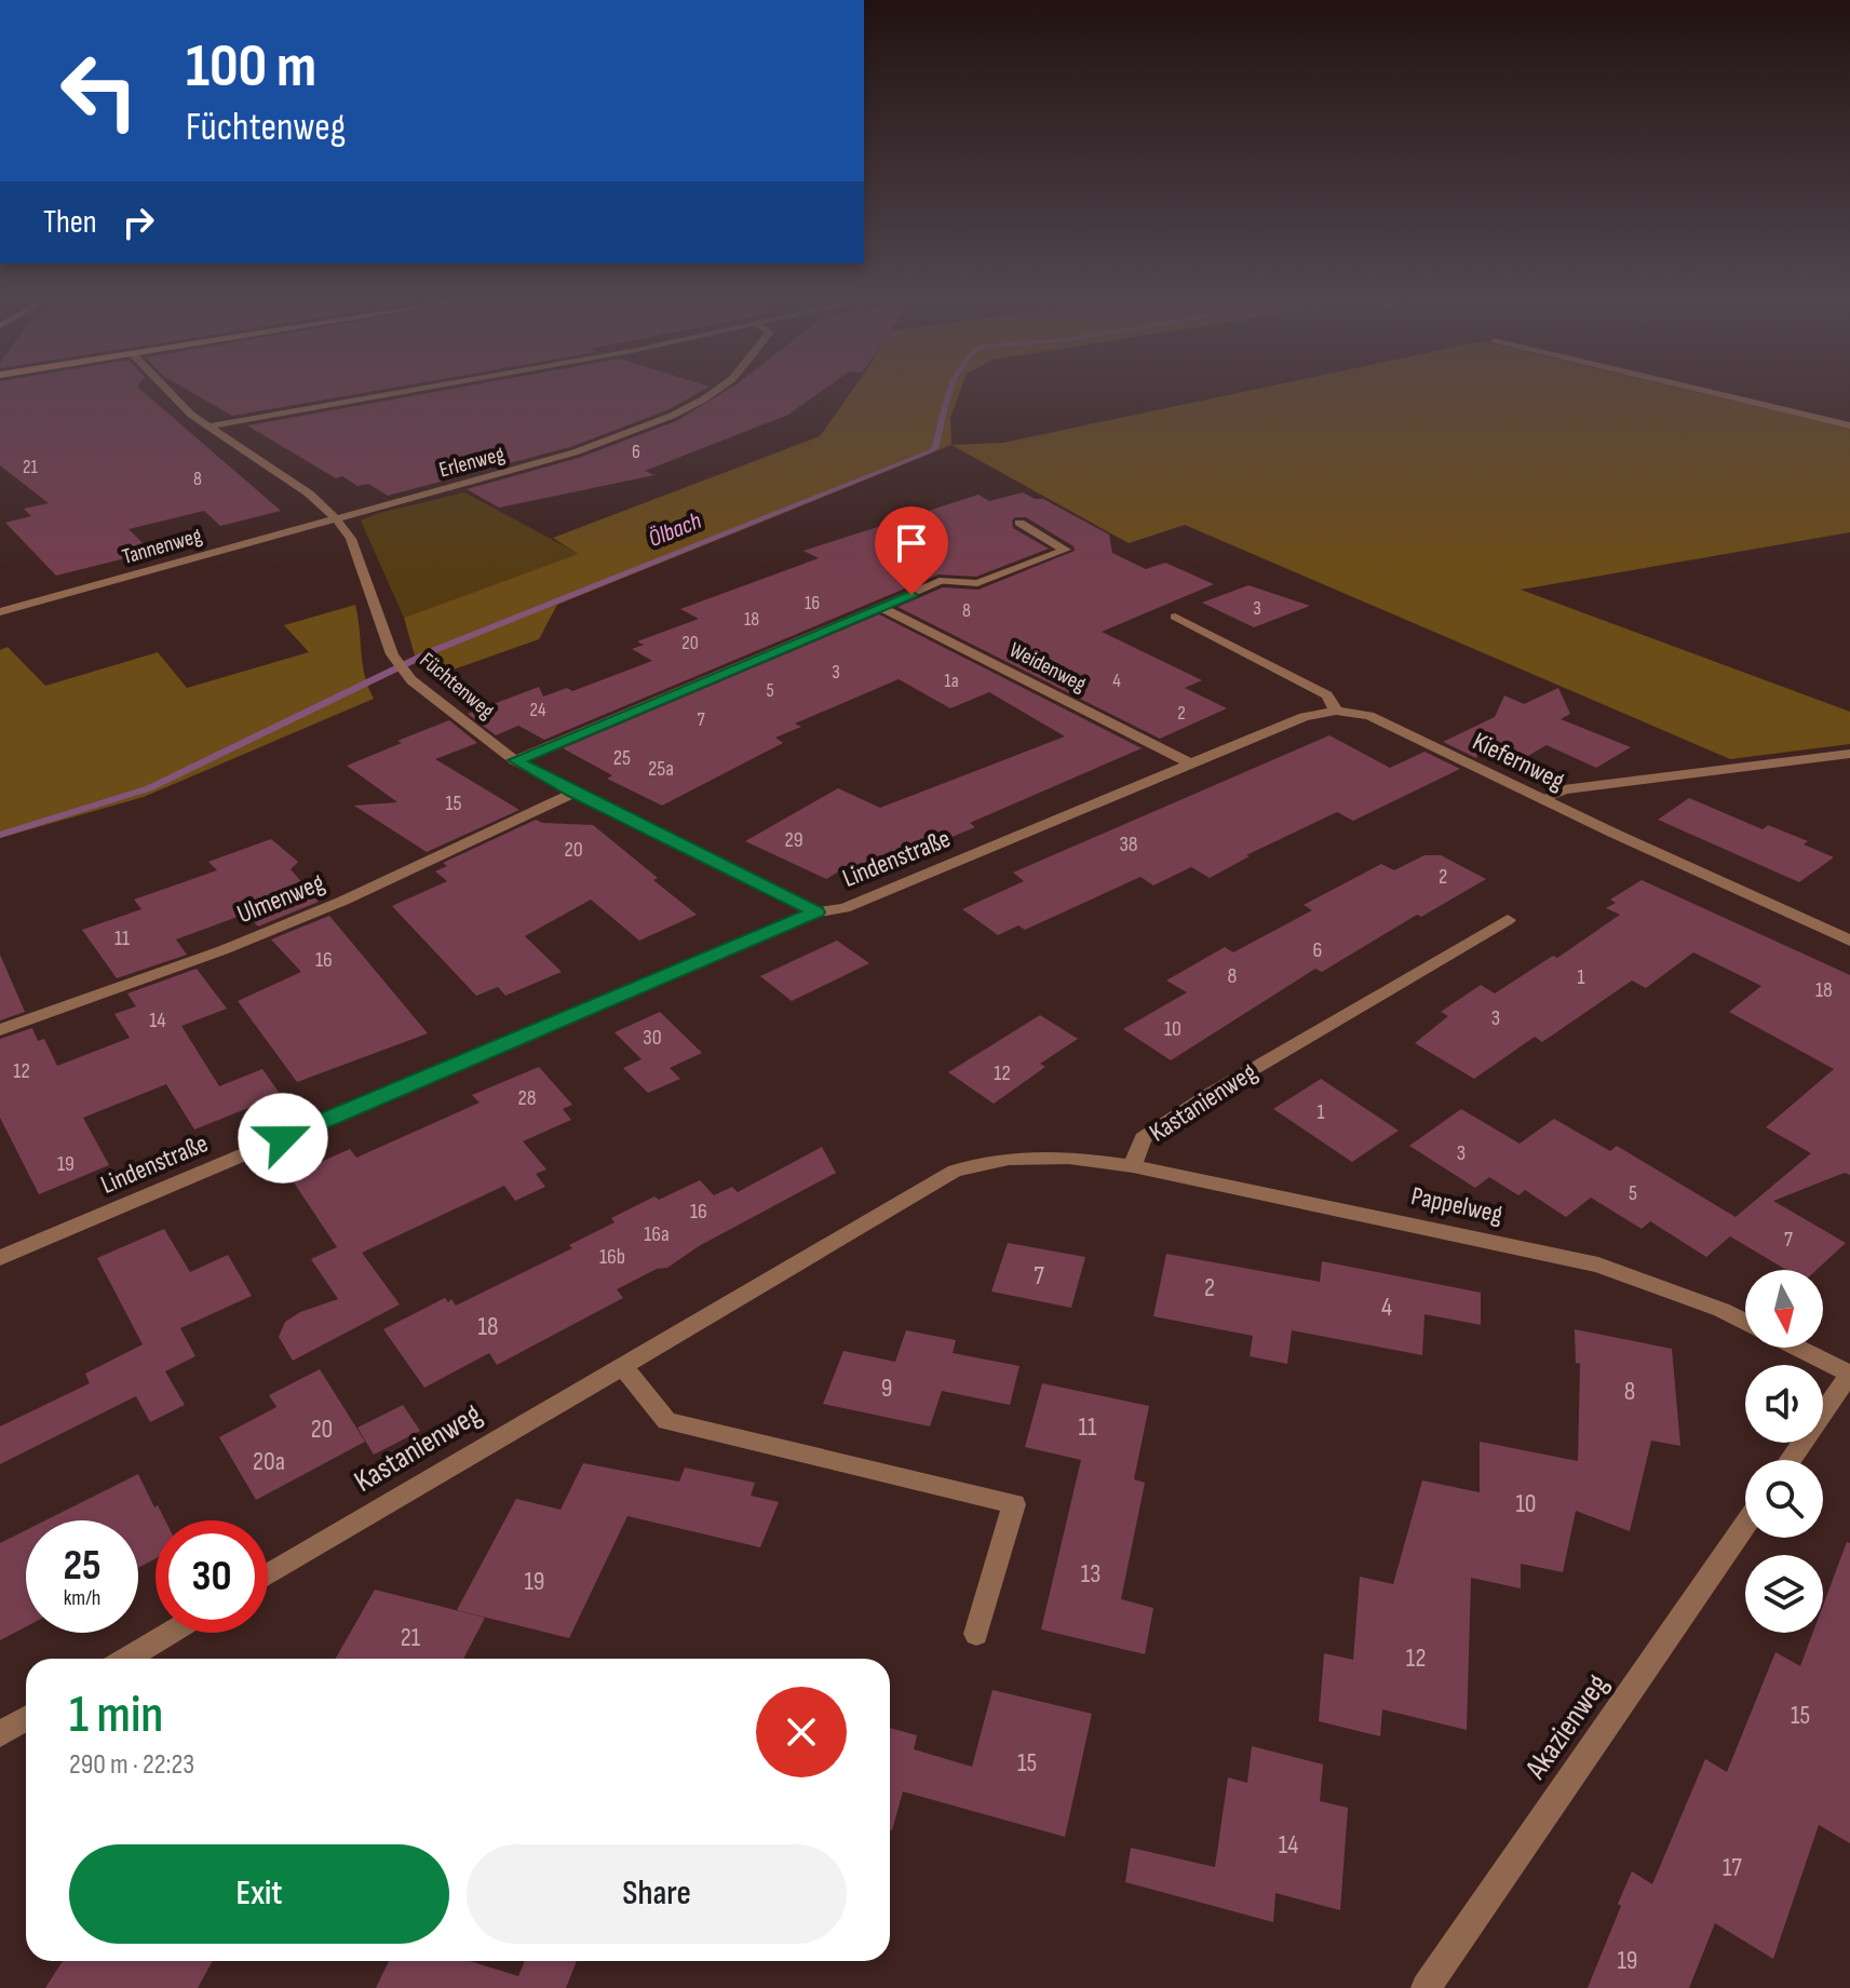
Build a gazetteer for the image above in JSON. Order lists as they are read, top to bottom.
{
  "streets": {
    "street": [
      "Erlenweg",
      "Tannenweg",
      "Weidenweg",
      "Füchtenweg",
      "Kiefernweg",
      "Lindenstraße",
      "Ulmenweg",
      "Kastanienweg",
      "Pappelweg",
      "Akazienweg"
    ]
  },
  "crossings": [
    ["Erlenweg", "Tannenweg"],
    ["Erlenweg", "Füchtenweg"],
    ["Tannenweg", "Füchtenweg"],
    ["Weidenweg", "Lindenstraße"],
    ["Füchtenweg", "Lindenstraße"],
    ["Füchtenweg", "Ulmenweg"],
    ["Kiefernweg", "Lindenstraße"],
    ["Kastanienweg", "Pappelweg"]
  ],
  "water": ["Ölbach"],
  "house_numbers": [
    "6",
    "21",
    "8",
    "16",
    "3",
    "8",
    "18",
    "20",
    "3",
    "1a",
    "4",
    "5",
    "24",
    "2",
    "7",
    "25",
    "25a",
    "15",
    "29",
    "38",
    "20",
    "2",
    "11",
    "6",
    "16",
    "8",
    "1",
    "18",
    "3",
    "14",
    "10",
    "30",
    "12",
    "12",
    "28",
    "1",
    "3",
    "19",
    "5",
    "16",
    "16a",
    "7",
    "16b",
    "7",
    "2",
    "4",
    "18",
    "9",
    "8",
    "11",
    "20",
    "20a",
    "10",
    "13",
    "19",
    "21",
    "12",
    "15",
    "15",
    "14",
    "17",
    "19"
  ],
  "north": "bottom",
  "page": {
    "turn": ["100 m", "Füchtenweg"],
    "then": "Then",
    "speed": "25 km/h",
    "limit": "30",
    "heading": ["1 min", "290 m · 22:23"],
    "buttons": ["Exit", "Share"]
  }
}
